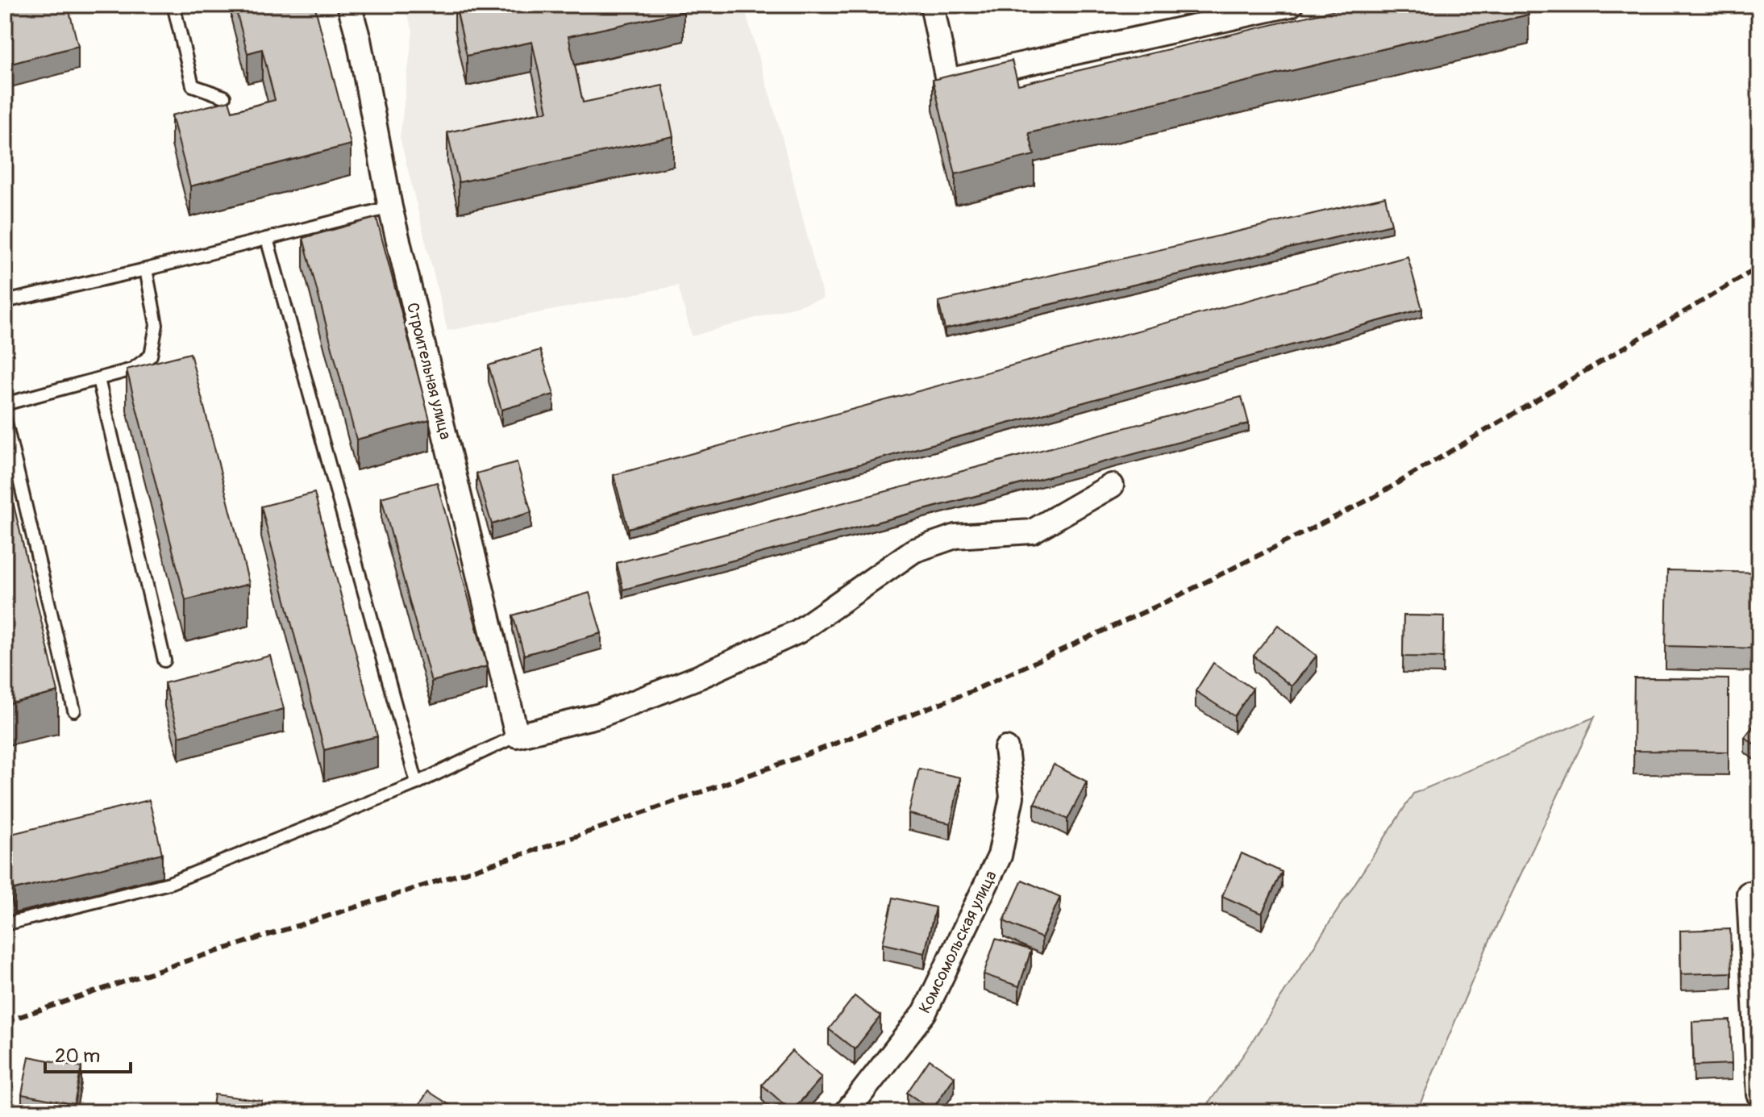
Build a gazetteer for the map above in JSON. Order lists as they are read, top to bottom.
{
  "streets": {
    "street": ["Строительная улица", "Комсомольская улица"]
  },
  "scale_bar": "20 m"
}
